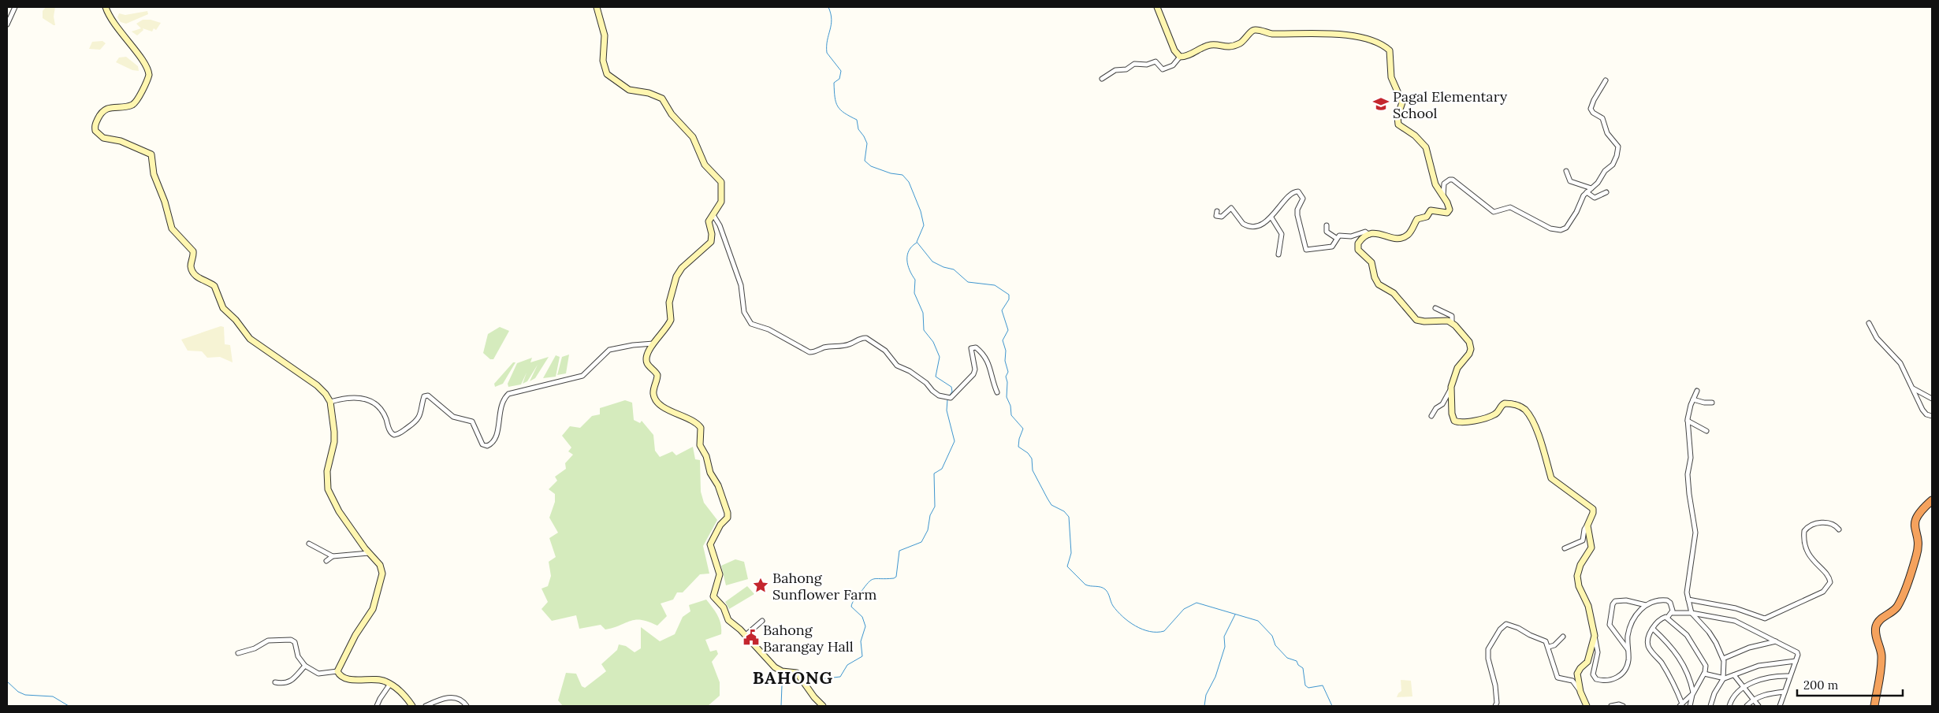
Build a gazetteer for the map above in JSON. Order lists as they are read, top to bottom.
{
  "districts": ["BAHONG"],
  "places": {
    "school or university": ["Pagal Elementary School"],
    "place": ["Bahong Sunflower Farm"],
    "public building": ["Bahong Barangay Hall"]
  },
  "scale_bar": "200 m"
}
